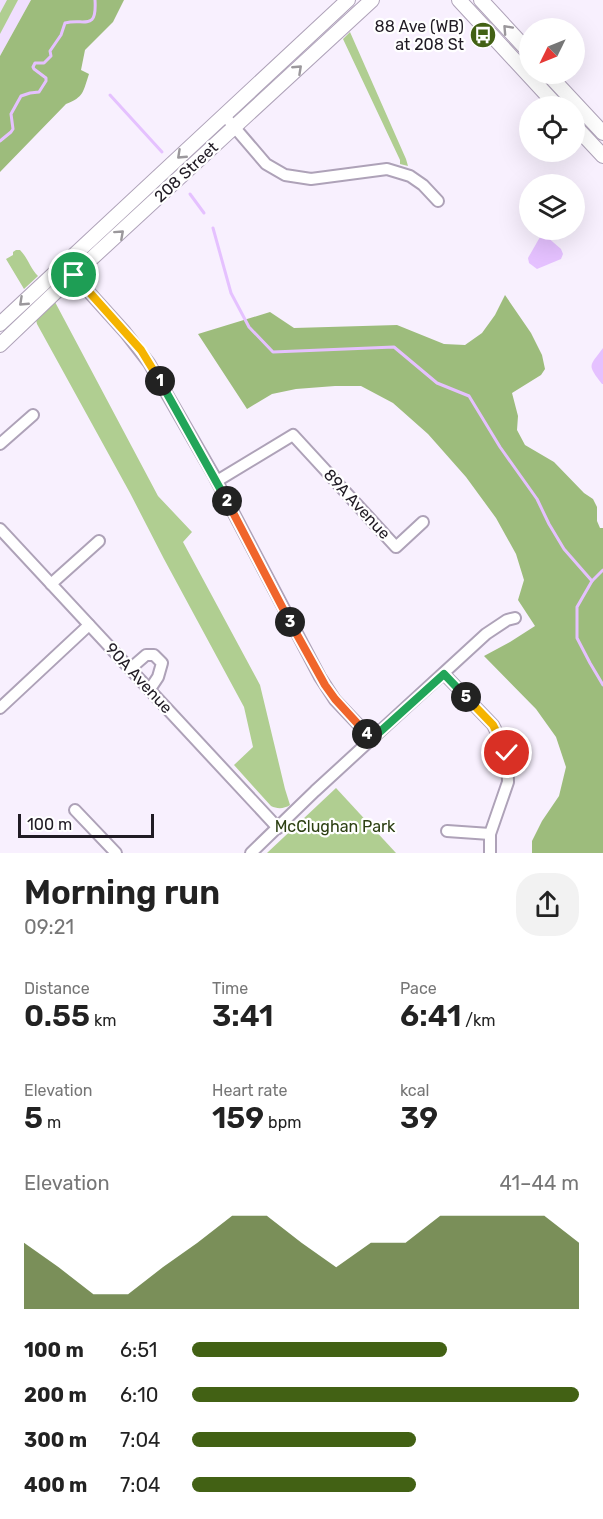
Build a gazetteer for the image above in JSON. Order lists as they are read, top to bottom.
{
  "streets": {
    "main road": ["208 Street"],
    "street": ["89A Avenue", "90A Avenue"]
  },
  "parks": ["McClughan Park"],
  "places": {
    "bus stop": ["88 Ave (WB) at 208 St"]
  },
  "scale_bar": "100 m",
  "north": "bottom left",
  "page": {
    "pins": [
      "1",
      "2",
      "3",
      "5",
      "4"
    ],
    "scale": "100 m",
    "heading": ["Morning run", "09:21"],
    "stats": [
      ["Distance", "0.55 km"],
      ["Time", "3:41"],
      ["Pace", "6:41 /km"],
      ["Elevation", "5 m"],
      ["Heart rate", "159 bpm"],
      ["kcal", "39"]
    ],
    "chart": ["Elevation", "41–44 m"],
    "list": [
      {
        "name": "100 m",
        "note": "6:51"
      },
      {
        "name": "200 m",
        "note": "6:10"
      },
      {
        "name": "300 m",
        "note": "7:04"
      },
      {
        "name": "400 m",
        "note": "7:04"
      }
    ]
  }
}
